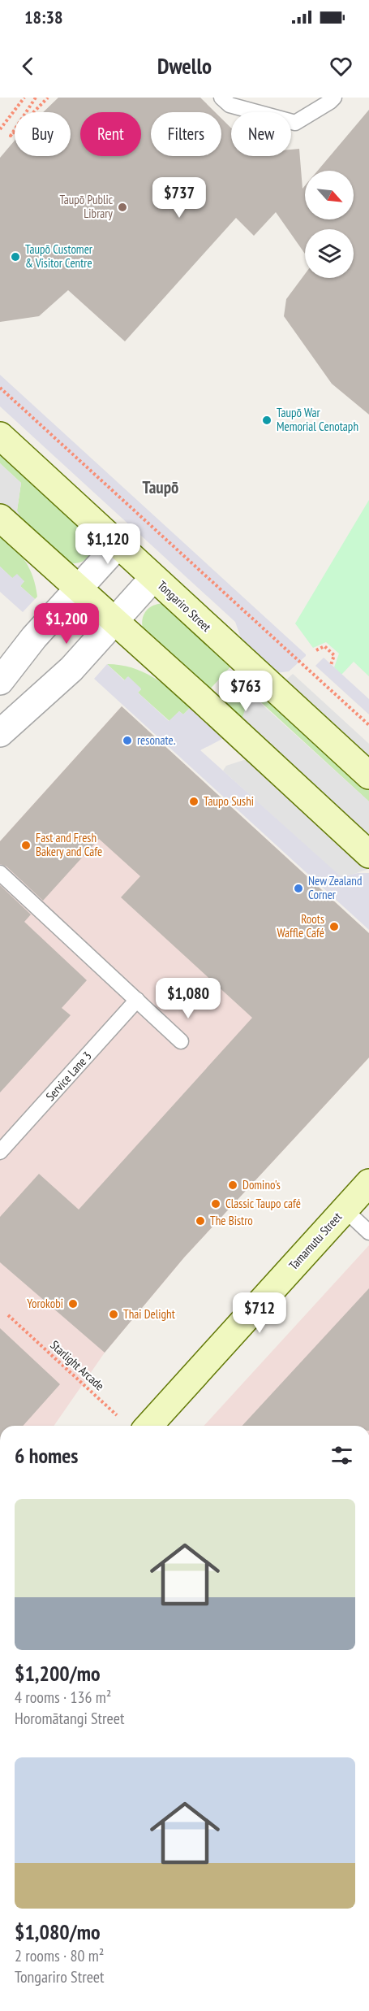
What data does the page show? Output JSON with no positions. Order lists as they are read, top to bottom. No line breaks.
{"streets":{"street":["Tongariro Street","Tamamutu Street"],"lane":["Service Lane 3"],"path":["Starlight Arcade"]},"districts":["Taupō"],"places":["Taupō Public Library","Taupō Customer & Visitor Centre","Taupō War Memorial Cenotaph","resonate.","Taupo Sushi","Fast and Fresh Bakery and Cafe","New Zealand Corner","Roots Waffle Café","Domino's","Classic Taupo café","The Bistro","Yorokobi","Thai Delight"],"north":"bottom right","page":{"status":"18:38","header":"Dwello","chip":["Buy","Rent","Filters","New"],"price":["$737","$1,120","$1,200","$763","$1,080","$712"],"heading":"6 homes","list":[{"name":"$1,200/mo","note":"4 rooms · 136 m² · Horomātangi Street"},{"name":"$1,080/mo","note":"2 rooms · 80 m² · Tongariro Street"}]}}
